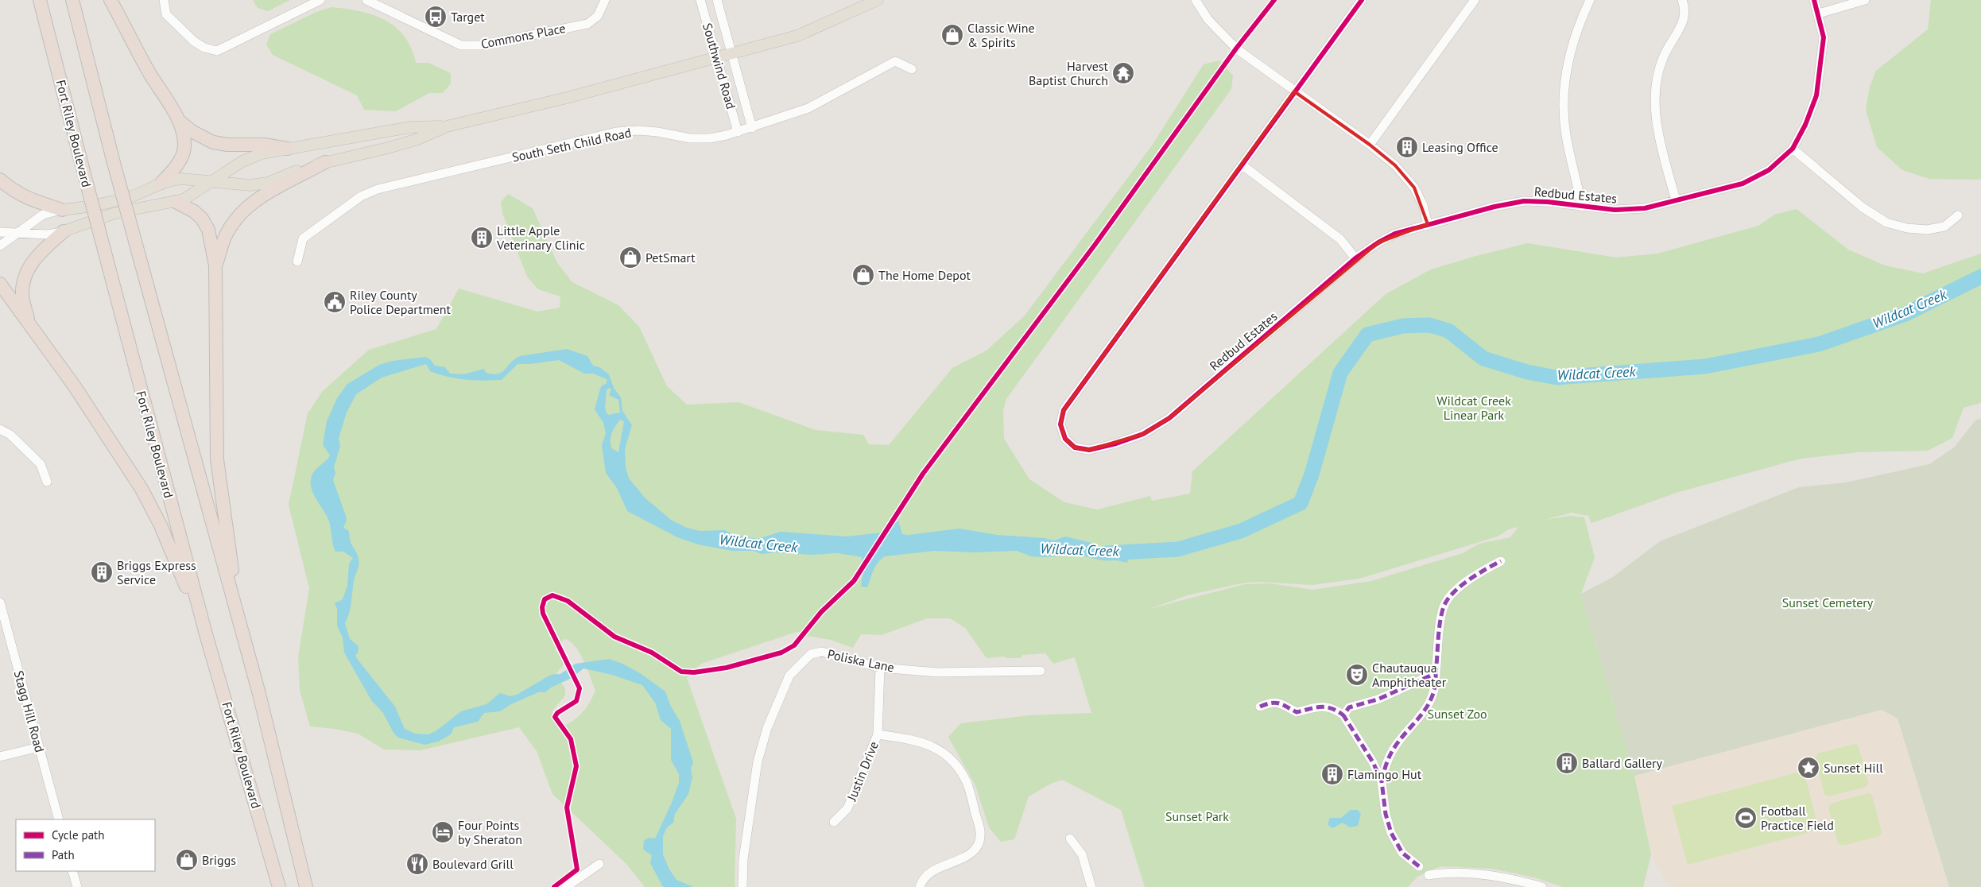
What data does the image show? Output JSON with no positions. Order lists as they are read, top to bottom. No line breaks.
{"streets":{"highway":["Fort Riley Boulevard"],"street":["Commons Place","Southwind Road","South Seth Child Road","Redbud Estates","Poliska Lane","Stagg Hill Road","Justin Drive"]},"crossings":[["Southwind Road","South Seth Child Road"],["Poliska Lane","Justin Drive"]],"water":["Wildcat Creek"],"parks":["Wildcat Creek Linear Park","Sunset Cemetery","Sunset Zoo","Sunset Park"],"places":{"bus stop":["Target"],"shop":["Classic Wine & Spirits","PetSmart","The Home Depot","Briggs"],"temple":["Harvest Baptist Church"],"building":["Leasing Office","Little Apple Veterinary Clinic","Briggs Express Service","Ballard Gallery","Flamingo Hut"],"public building":["Riley County Police Department"],"theatre":["Chautauqua Amphitheater"],"place":["Sunset Hill"],"sports":["Football Practice Field"],"hotel":["Four Points by Sheraton"],"restaurant":["Boulevard Grill"]},"legend":["Cycle path","Path"]}
